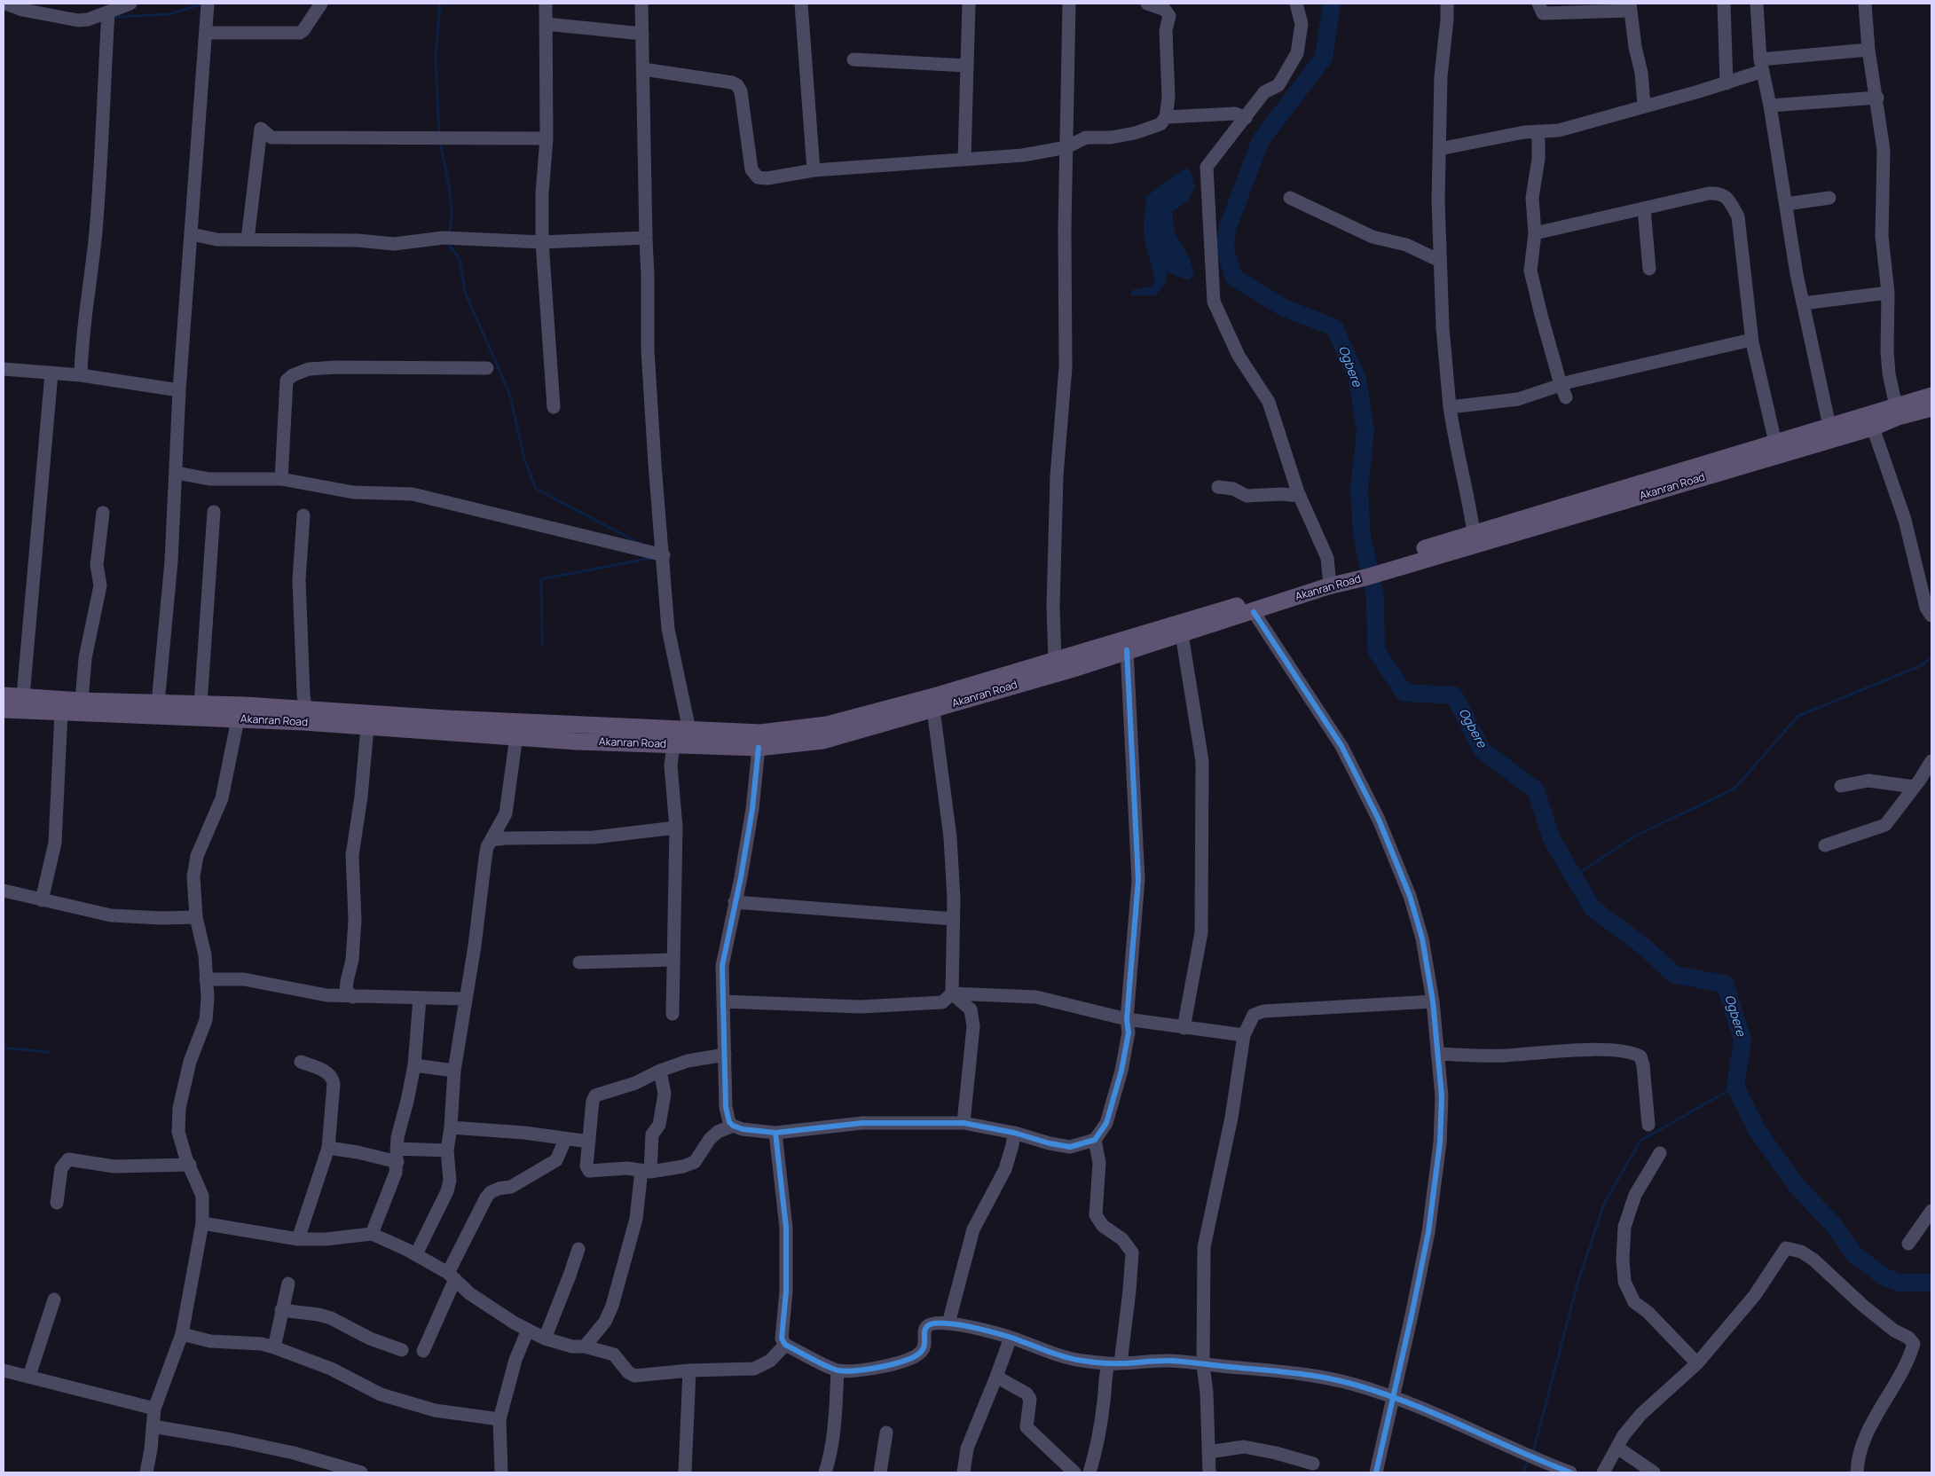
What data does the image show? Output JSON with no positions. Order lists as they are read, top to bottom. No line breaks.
{"streets":{"main road":["Akanran Road"]},"water":["Ogbere"]}
